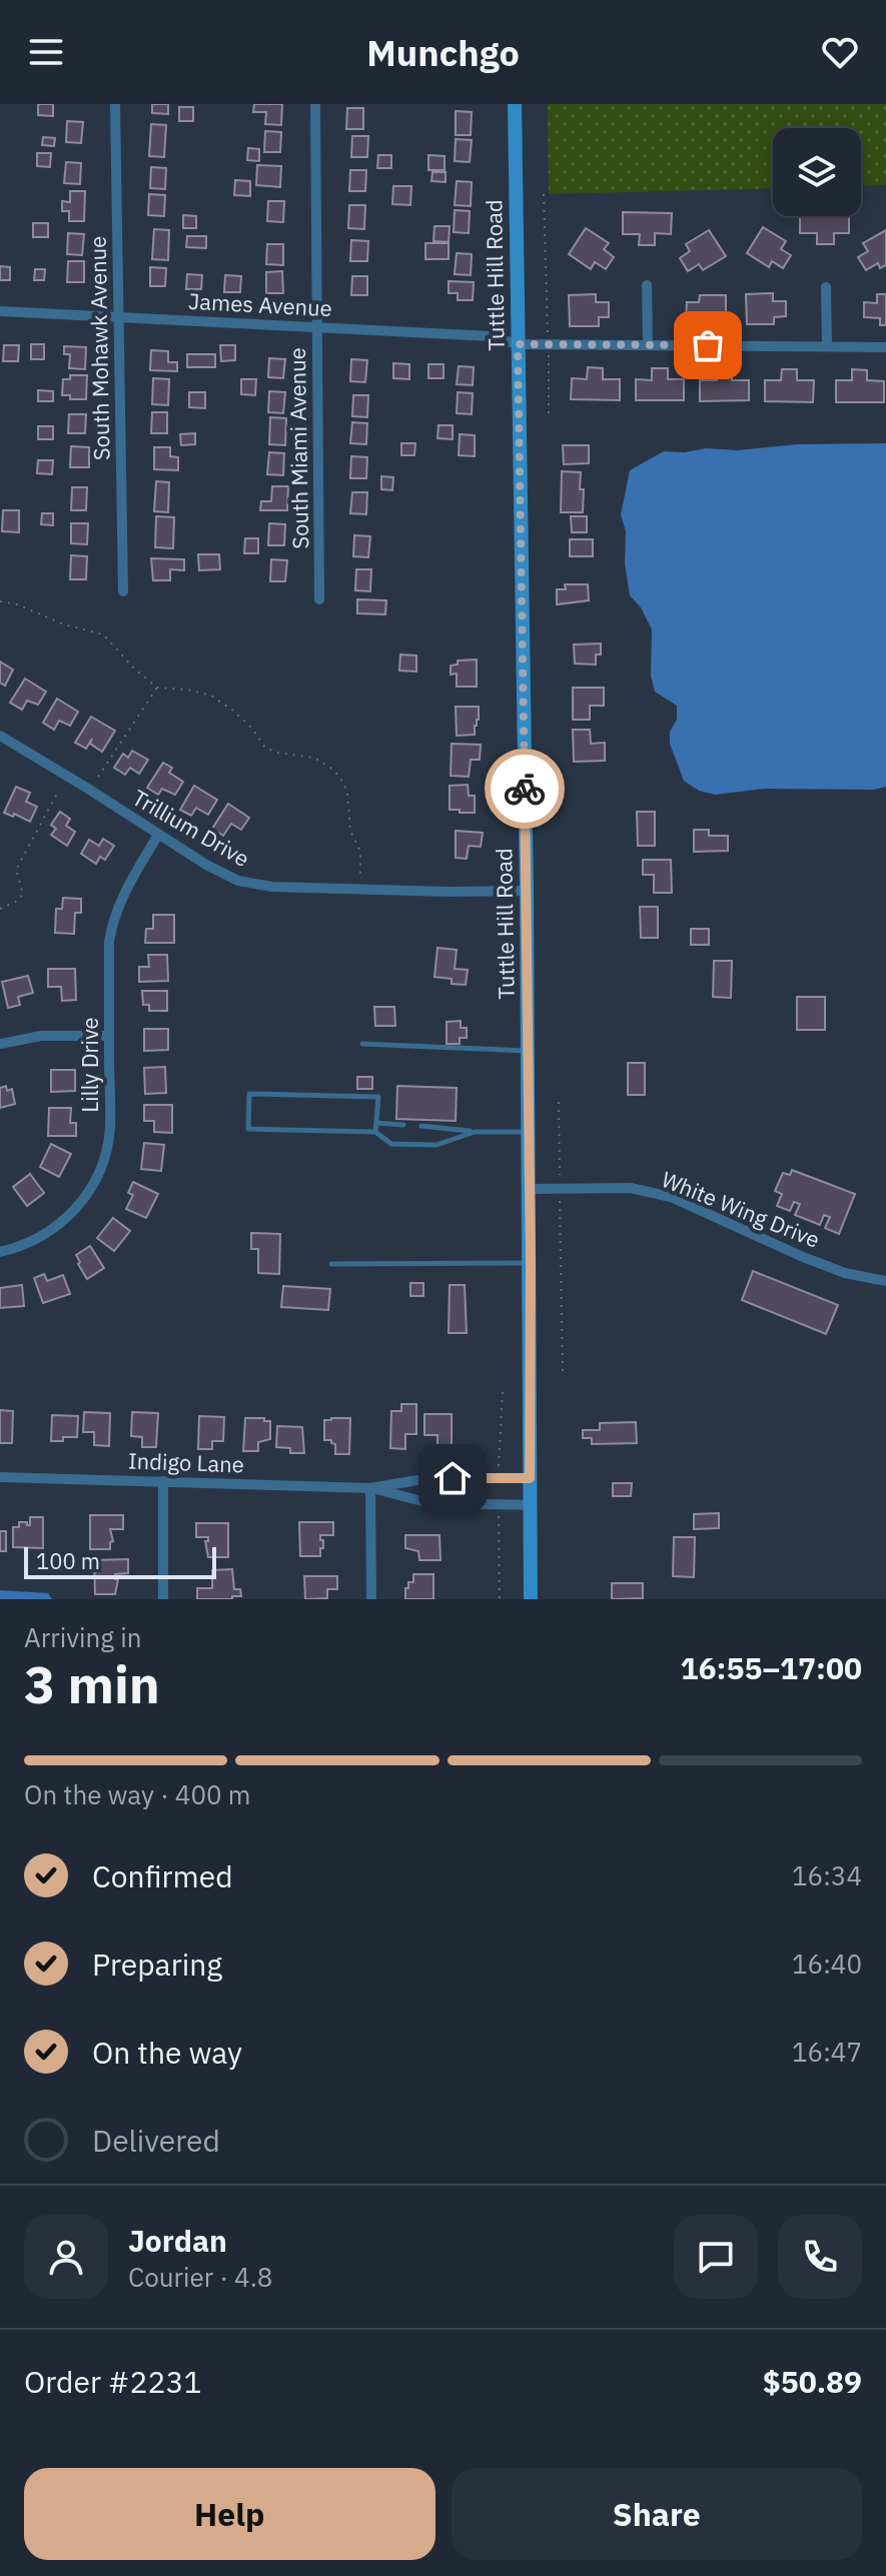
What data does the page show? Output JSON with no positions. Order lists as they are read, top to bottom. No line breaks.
{"streets":{"main road":["Tuttle Hill Road"],"street":["James Avenue","South Mohawk Avenue","South Miami Avenue","Trillium Drive","Lilly Drive","White Wing Drive","Indigo Lane"]},"crossings":[["Tuttle Hill Road","James Avenue"],["Tuttle Hill Road","Trillium Drive"],["Tuttle Hill Road","White Wing Drive"],["Tuttle Hill Road","Indigo Lane"],["James Avenue","South Mohawk Avenue"],["James Avenue","South Miami Avenue"],["Trillium Drive","Lilly Drive"]],"scale_bar":"100 m","page":{"header":"Munchgo","scale":"100 m","heading":["3 min","Arriving in","16:55–17:00"],"panel":["Jordan","Courier · 4.8","Order #2231","$50.89"],"bar":"On the way · 400 m","list":[["Confirmed","16:34"],["Preparing","16:40"],["On the way","16:47"],"Delivered"],"buttons":["Help","Share"]}}
